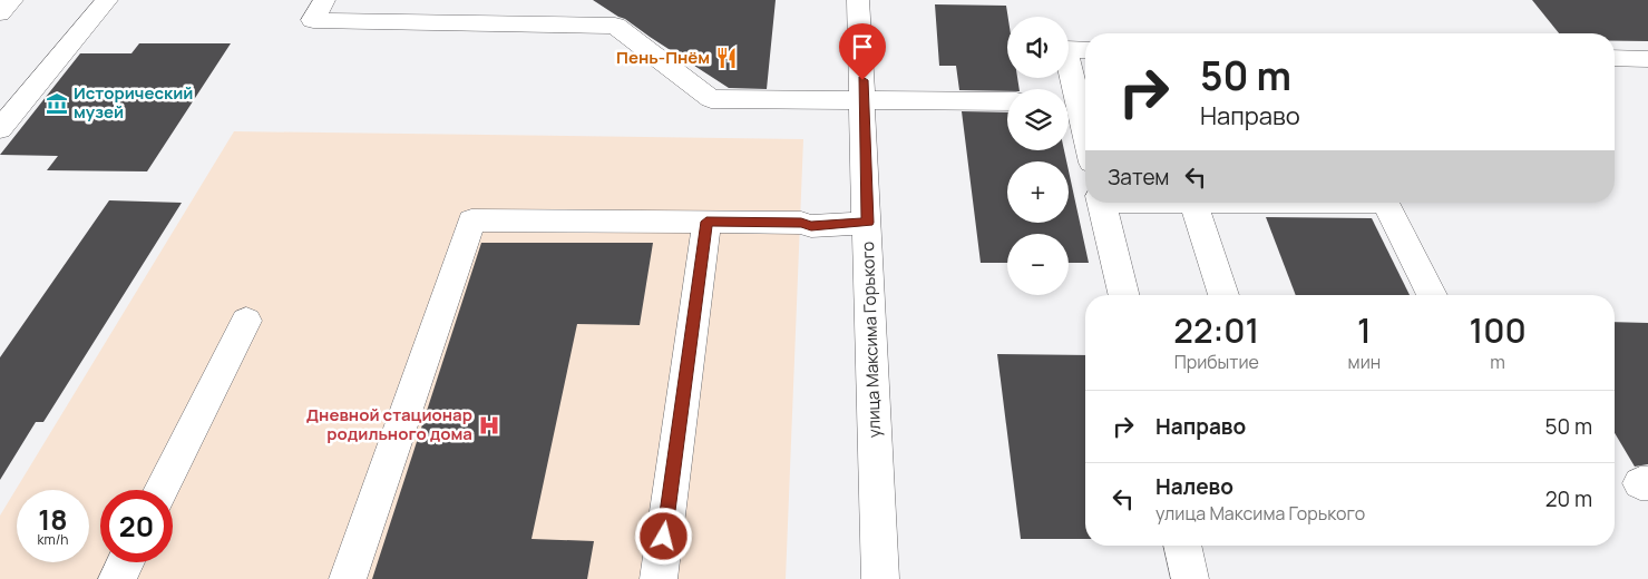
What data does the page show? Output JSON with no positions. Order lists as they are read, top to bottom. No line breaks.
{"streets":{"street":["улица Максима Горького"]},"places":{"restaurant":["Пень-Пнём"],"museum":["Исторический музей"],"hospital":["Дневной стационар родильного дома"]},"page":{"map_buttons":["+","−"],"turn":["50 m","Направо"],"then":"Затем","eta":["22:01","Прибытие","1","мин","100","m"],"list":[{"name":"Направо","value":"50 m"},{"name":"Налево","note":"улица Максима Горького","value":"20 m"}],"speed":"18 km/h","limit":"20"}}
